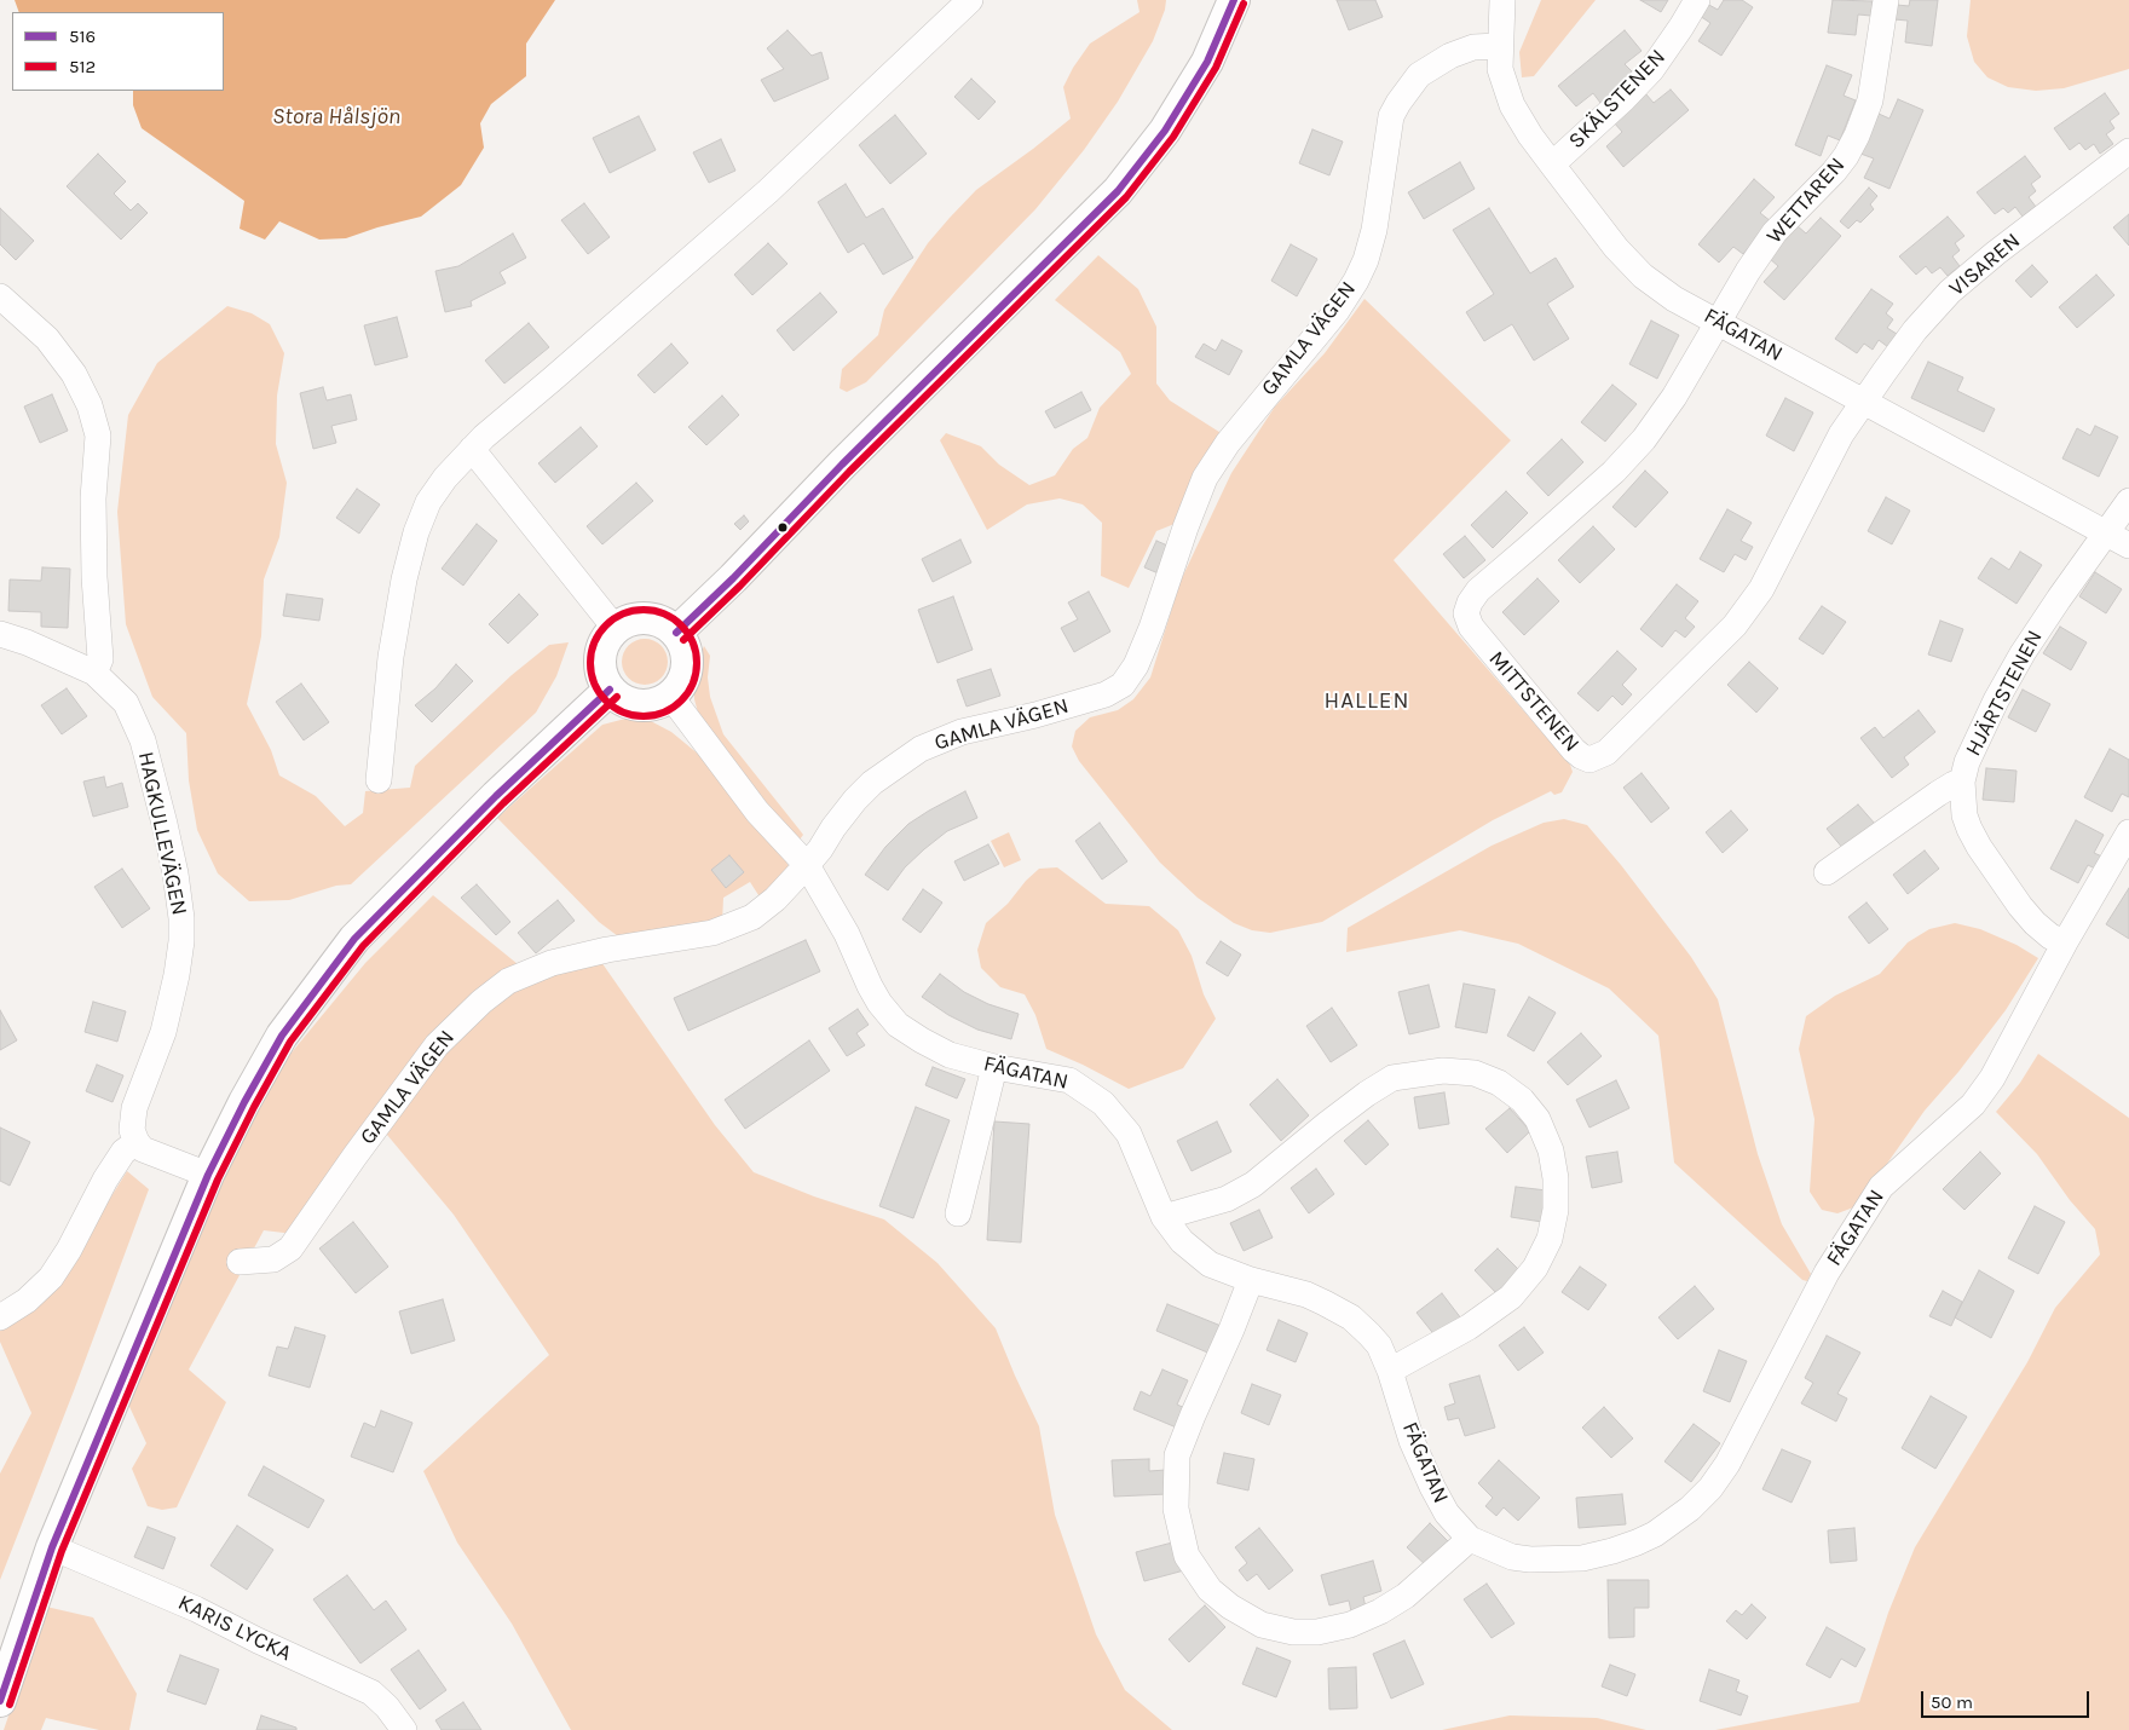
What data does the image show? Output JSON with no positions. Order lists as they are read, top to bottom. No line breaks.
{"streets":{"street":["SKÄLSTENEN","WETTAREN","VISAREN","FÄGATAN","GAMLA VÄGEN","HJÄRTSTENEN","MITTSTENEN","HAGKULLEVÄGEN","KARIS LYCKA"]},"crossings":[["SKÄLSTENEN","FÄGATAN"],["WETTAREN","FÄGATAN"],["WETTAREN","MITTSTENEN"],["VISAREN","FÄGATAN"],["VISAREN","MITTSTENEN"],["FÄGATAN","GAMLA VÄGEN"],["FÄGATAN","HJÄRTSTENEN"],["FÄGATAN","MITTSTENEN"]],"districts":["HALLEN"],"water":["Stora Hålsjön"],"lines":["transit line 516","transit line 512"],"legend":["516","512"],"scale_bar":"50 m"}
